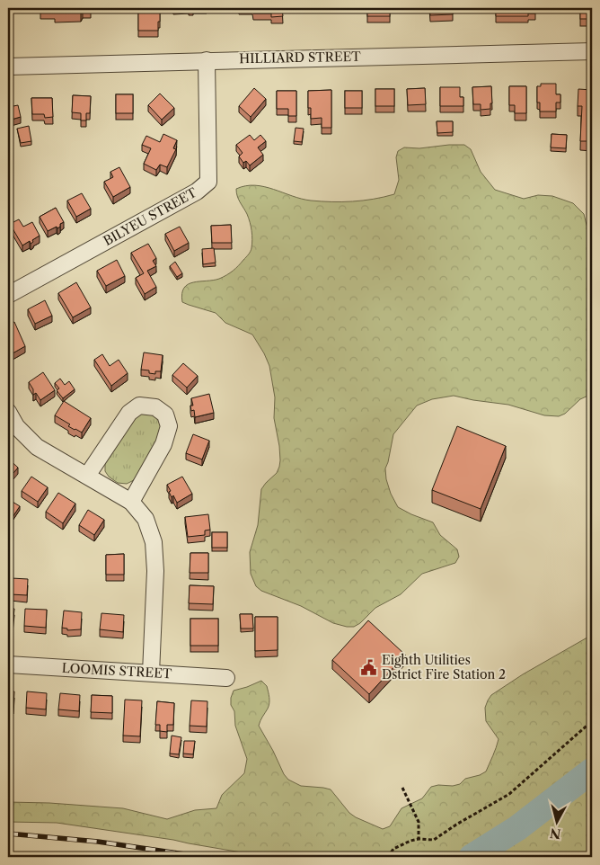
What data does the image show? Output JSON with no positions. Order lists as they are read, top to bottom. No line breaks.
{"streets":{"street":["HILLIARD STREET","BILYEU STREET","LOOMIS STREET"]},"crossings":[["HILLIARD STREET","BILYEU STREET"]],"places":{"public building":["Eighth Utilities Dstrict Fire Station 2"]},"north":"bottom"}
